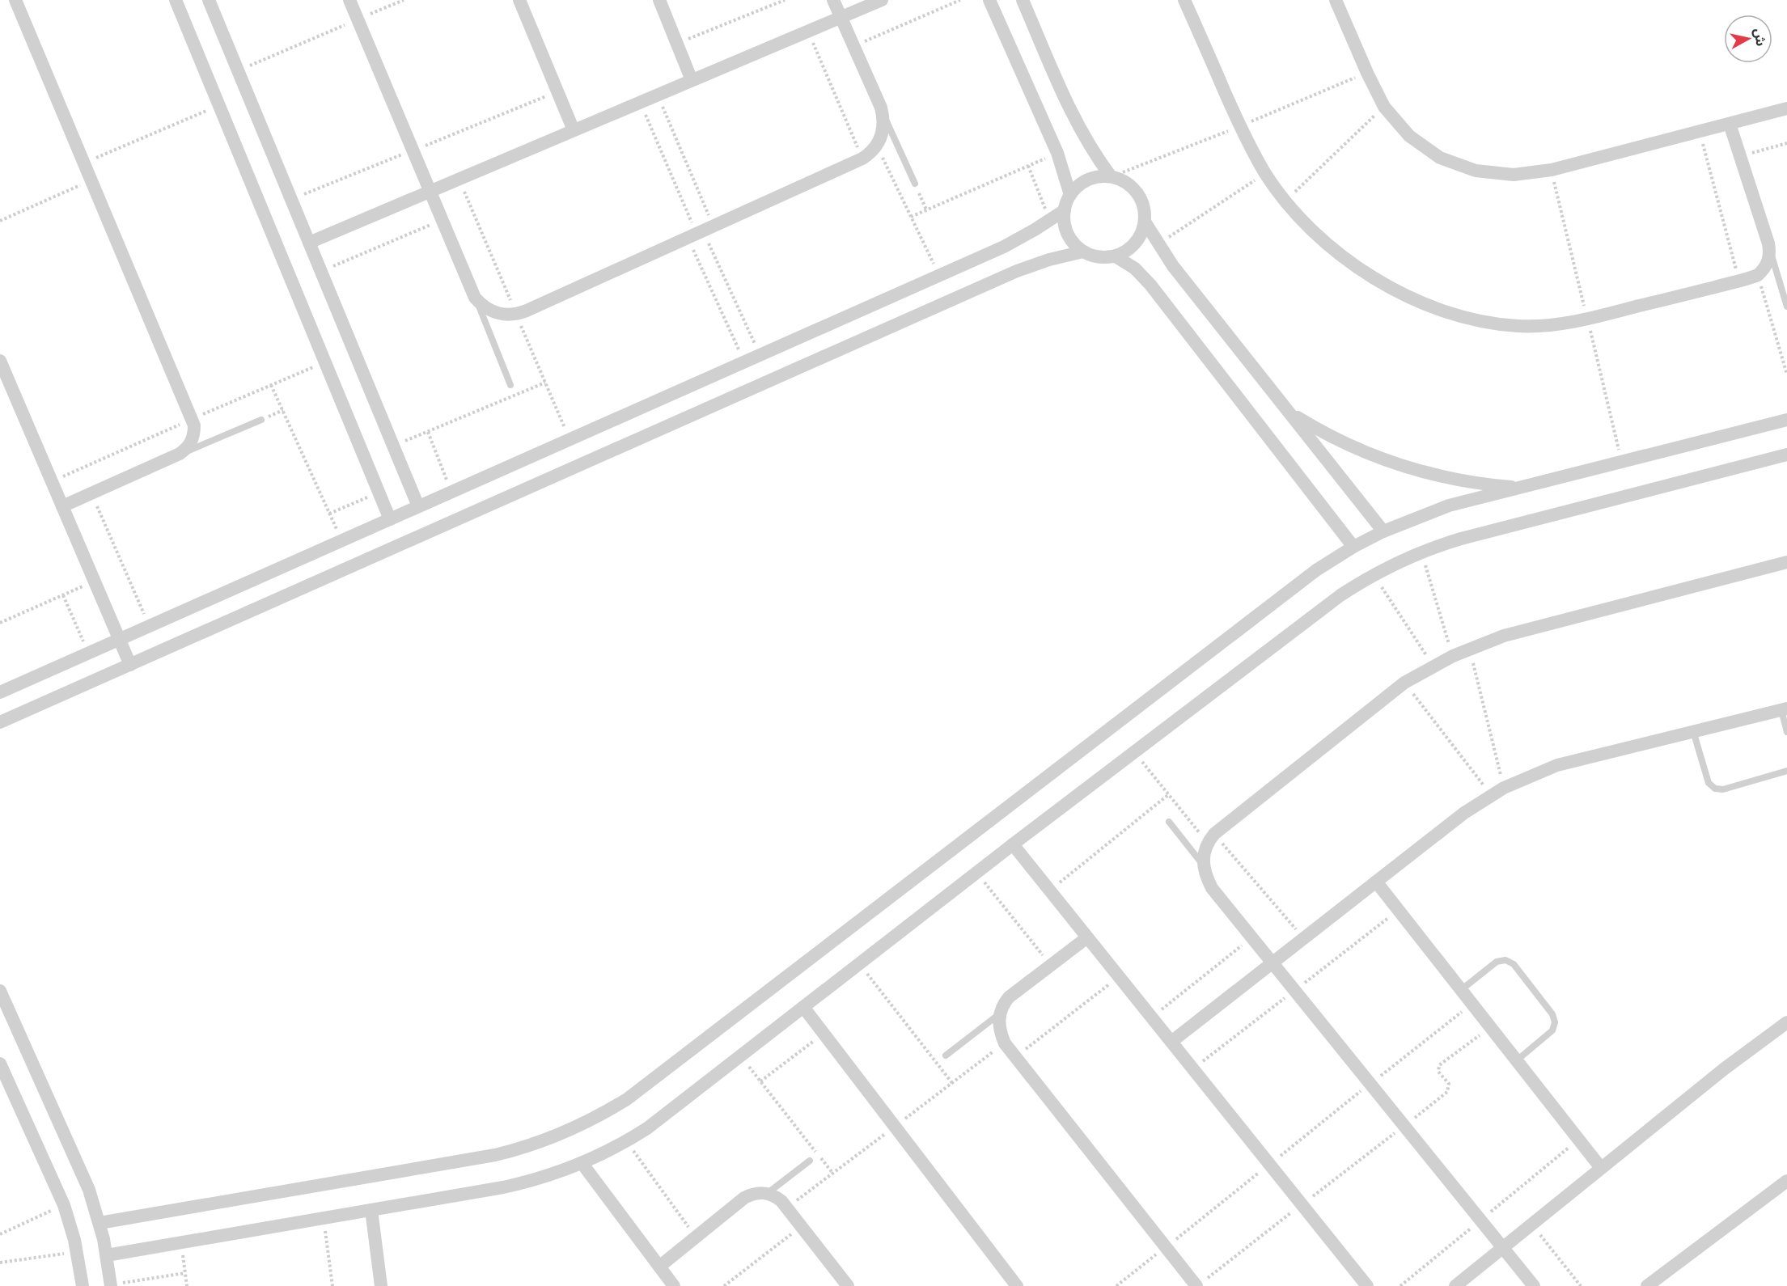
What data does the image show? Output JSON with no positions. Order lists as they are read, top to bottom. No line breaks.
{"north":"right"}
